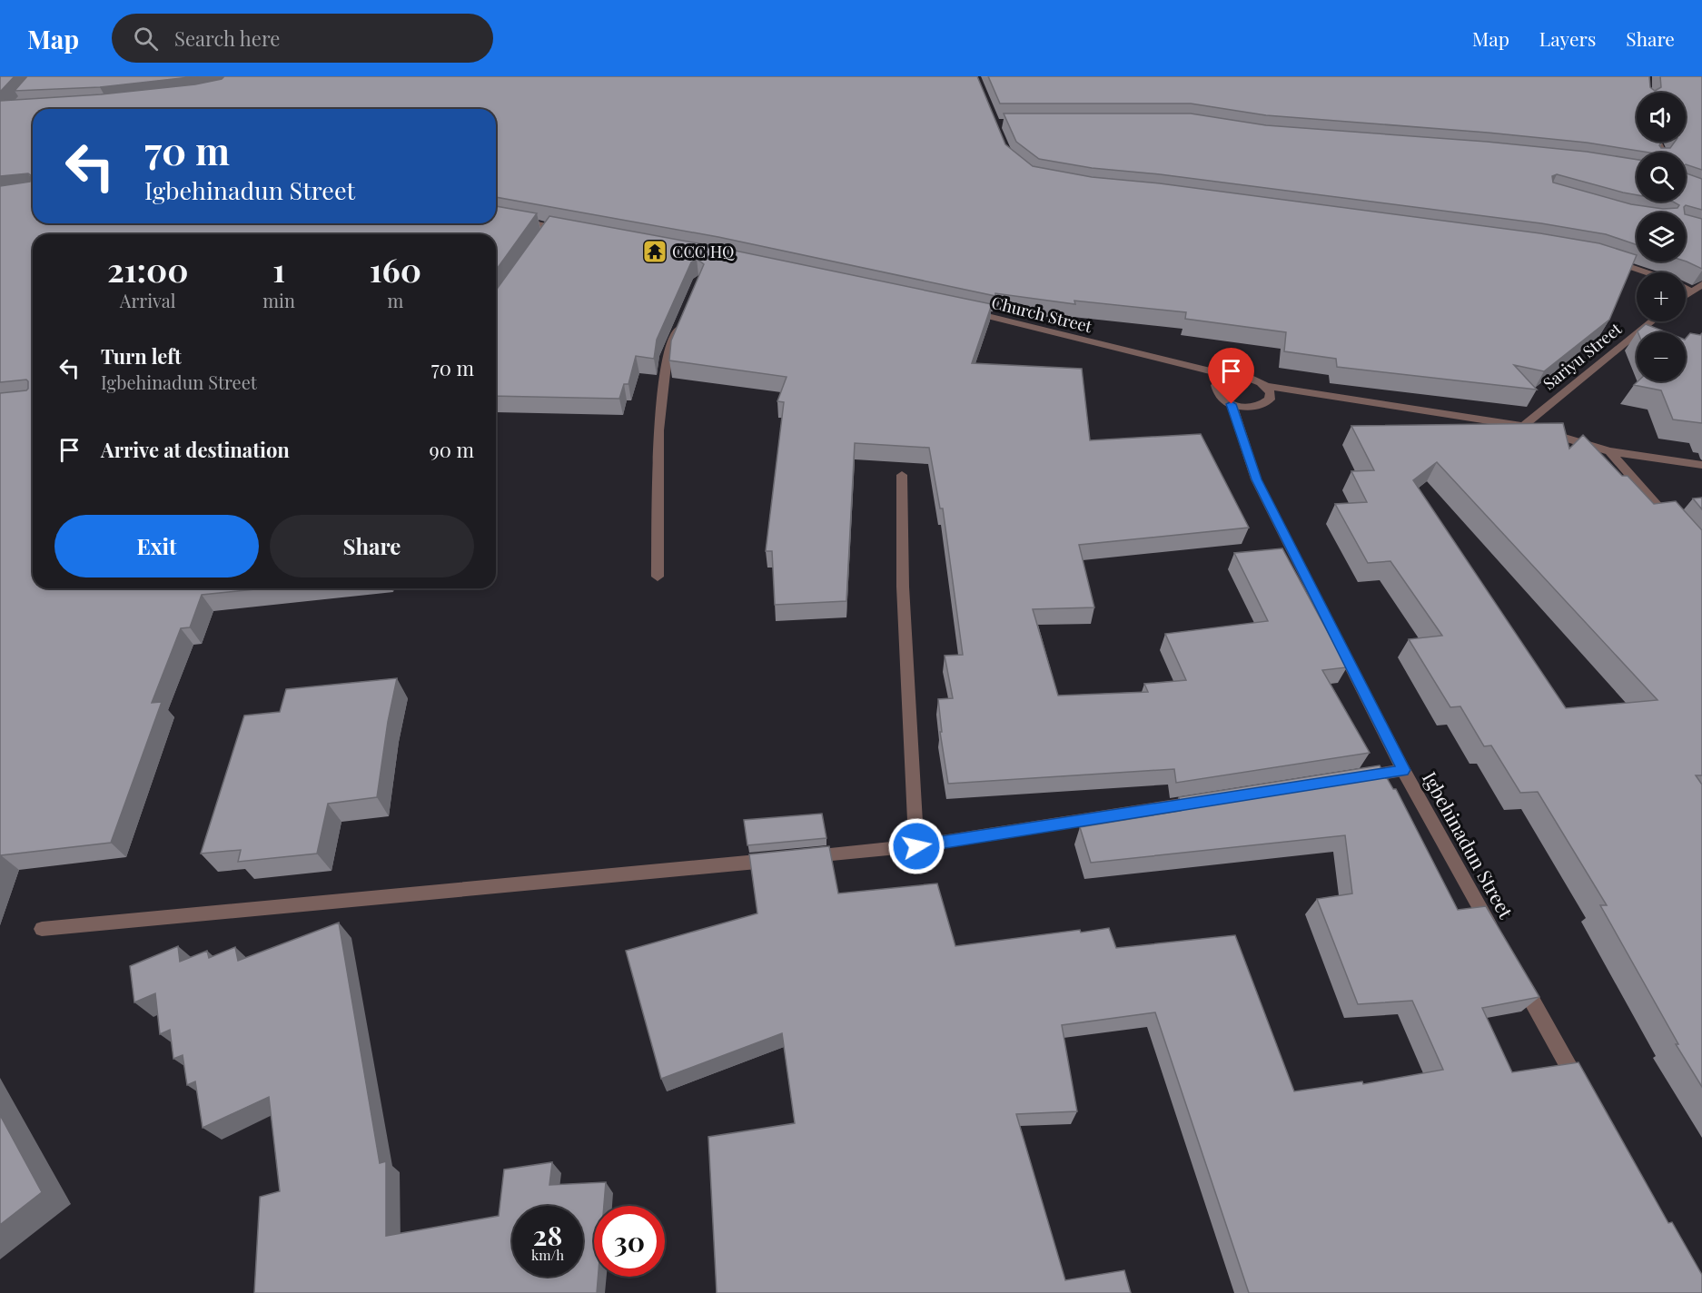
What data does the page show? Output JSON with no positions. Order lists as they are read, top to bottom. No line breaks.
{"streets":{"street":["Church Street","Sariyu Street","Igbehinadun Street"]},"crossings":[["Church Street","Sariyu Street"],["Church Street","Igbehinadun Street"]],"places":{"temple":["CCC HQ"]},"page":{"header":"Map","search":"Search here","nav":["Map","Layers","Share"],"map_buttons":["+","−"],"turn":["70 m","Igbehinadun Street"],"eta":["21:00","Arrival","1","min","160","m"],"list":[{"name":"Turn left","note":"Igbehinadun Street","value":"70 m"},{"name":"Arrive at destination","value":"90 m"}],"buttons":["Exit","Share"],"speed":"28 km/h","limit":"30"}}
